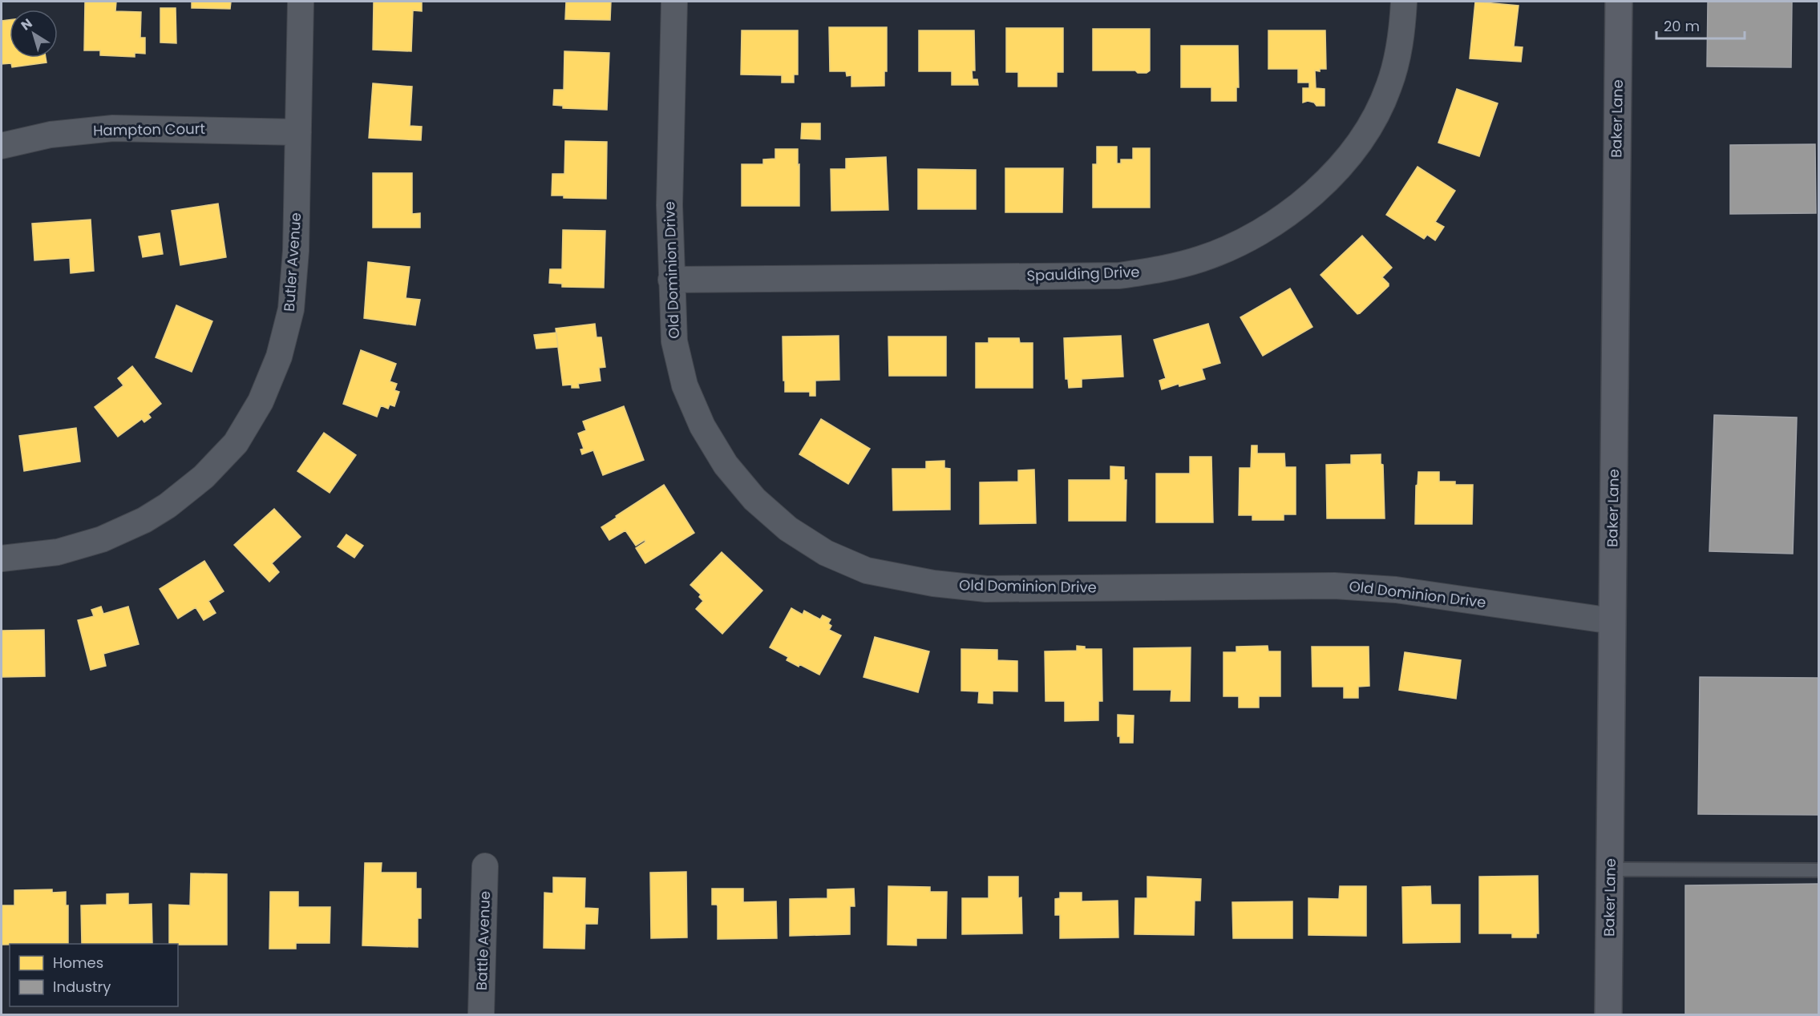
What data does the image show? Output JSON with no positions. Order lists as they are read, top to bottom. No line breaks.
{"streets":{"street":["Baker Lane","Hampton Court","Butler Avenue","Old Dominion Drive","Spaulding Drive","Battle Avenue"]},"crossings":[["Baker Lane","Old Dominion Drive"],["Hampton Court","Butler Avenue"],["Old Dominion Drive","Spaulding Drive"]],"legend":["Homes","Industry"],"scale_bar":"20 m","north":"top left"}
